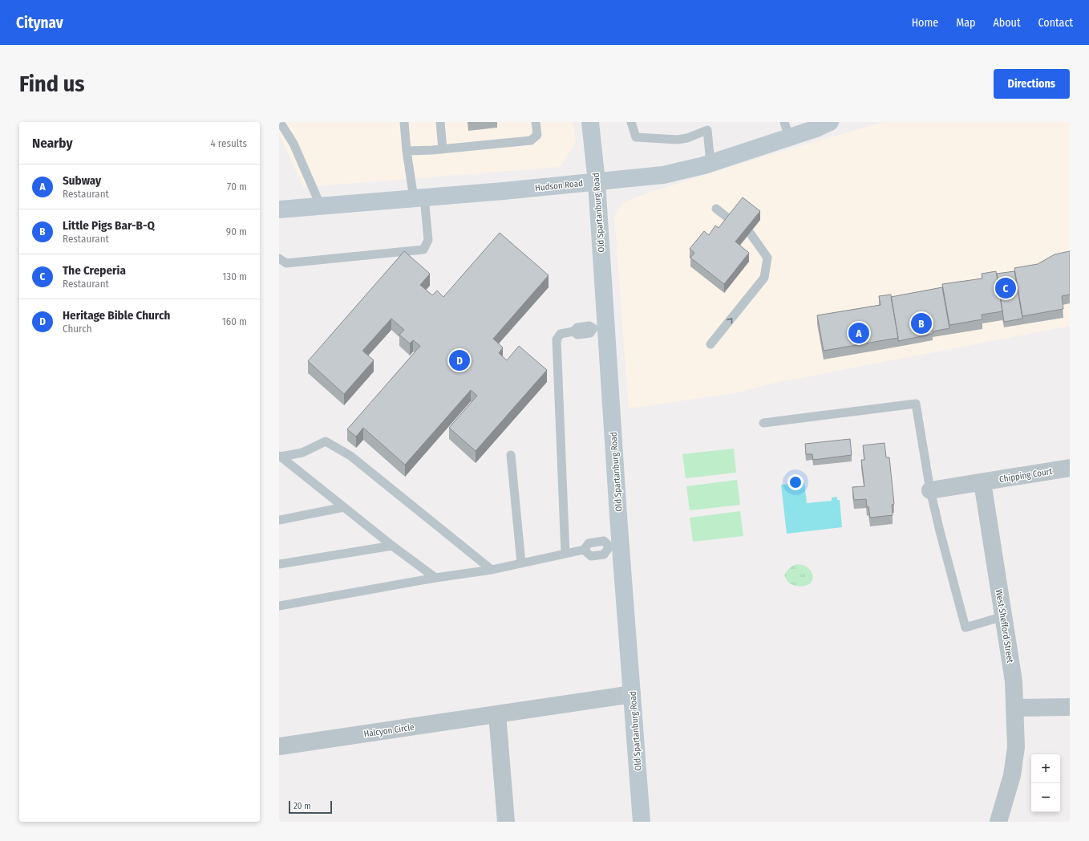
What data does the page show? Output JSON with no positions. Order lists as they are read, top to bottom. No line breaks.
{"streets":{"street":["Hudson Road","Old Spartanburg Road","Chipping Court","West Shefford Street","Halcyon Circle"]},"crossings":[["Hudson Road","Old Spartanburg Road"],["Old Spartanburg Road","Halcyon Circle"],["Chipping Court","West Shefford Street"]],"scale_bar":"20 m","page":{"header":"Citynav","nav":["Home","Map","About","Contact"],"buttons":"Directions","title":"Find us","heading":["Nearby","4 results"],"list":[{"mark":"A","name":"Subway","note":"Restaurant","value":"70 m"},{"mark":"B","name":"Little Pigs Bar-B-Q","note":"Restaurant","value":"90 m"},{"mark":"C","name":"The Creperia","note":"Restaurant","value":"130 m"},{"mark":"D","name":"Heritage Bible Church","note":"Church","value":"160 m"}],"pins":["C","B","A","D"],"map_buttons":["+","−"],"scale":"20 m"}}
